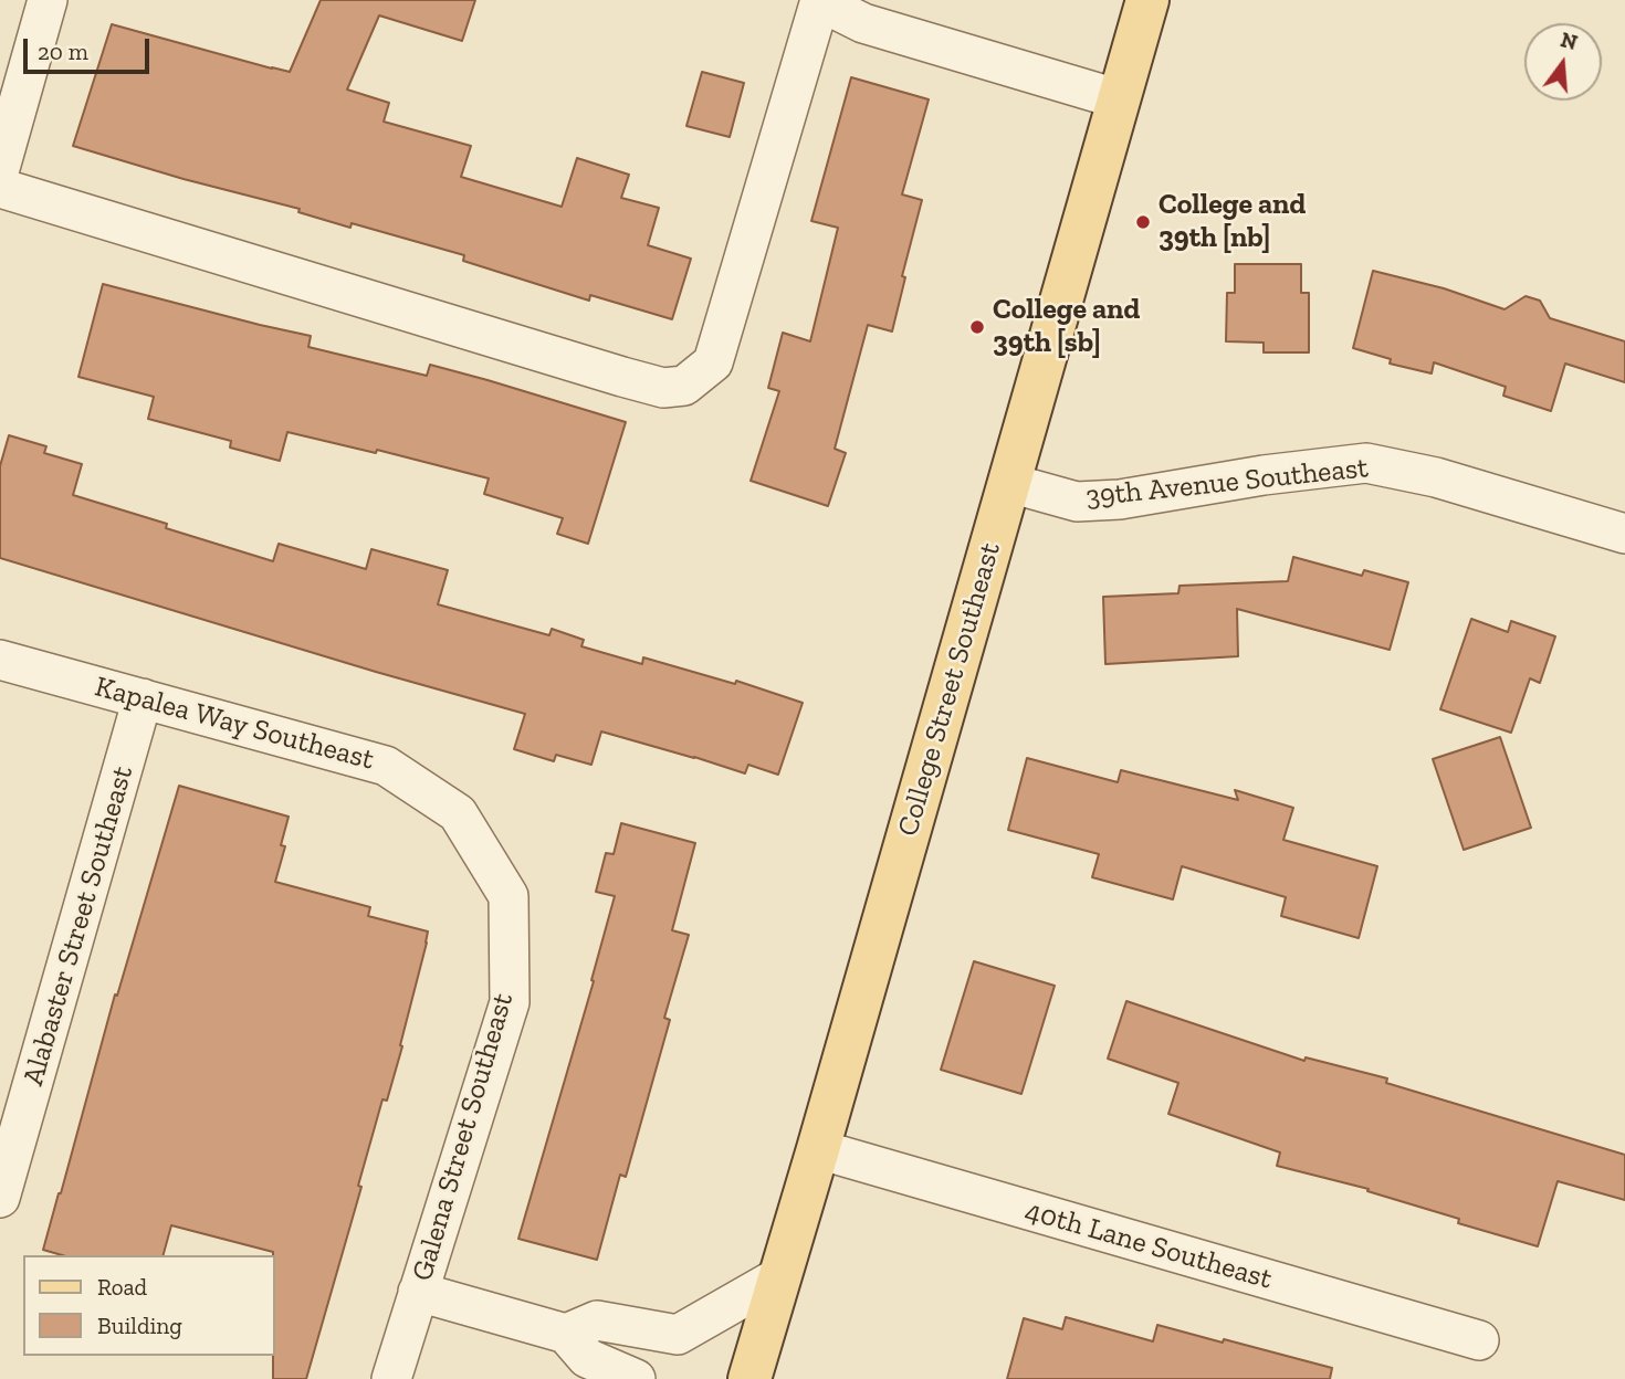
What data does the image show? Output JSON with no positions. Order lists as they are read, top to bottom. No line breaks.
{"streets":{"main road":["College Street Southeast"],"street":["39th Avenue Southeast","Kapalea Way Southeast","Alabaster Street Southeast","Galena Street Southeast","40th Lane Southeast"]},"crossings":[["39th Avenue Southeast","College Street Southeast"],["College Street Southeast","40th Lane Southeast"],["Kapalea Way Southeast","Alabaster Street Southeast"],["Kapalea Way Southeast","Galena Street Southeast"]],"places":["College and 39th [nb]","College and 39th [sb]"],"legend":["Road","Building"],"scale_bar":"20 m","north":"top"}
